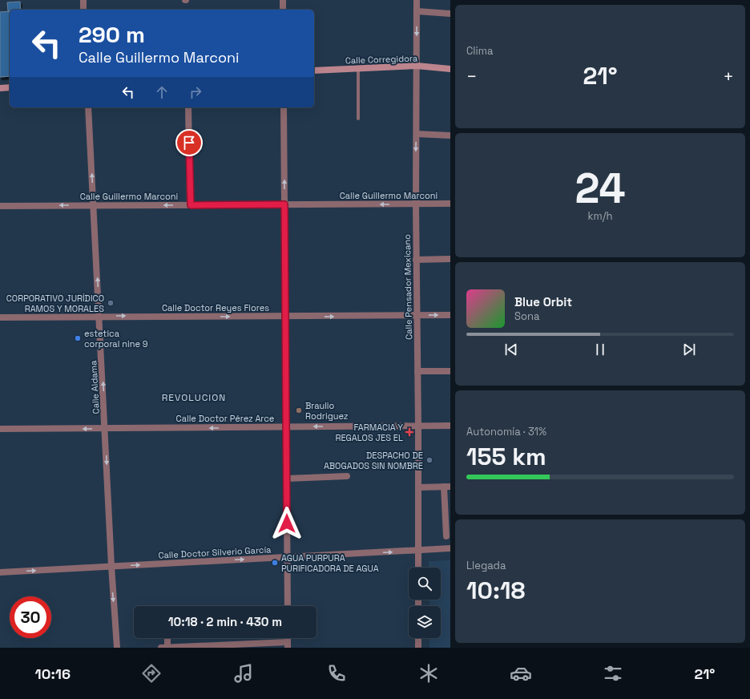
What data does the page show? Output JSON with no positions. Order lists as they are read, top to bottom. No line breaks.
{"streets":{"street":["Calle Corregidora","Calle Guillermo Marconi","Calle Pensador Mexicano","Calle Doctor Reyes Flores","Calle Aldama","Calle Doctor Pérez Arce","Calle Doctor Silverio García"]},"crossings":[["Calle Corregidora","Calle Pensador Mexicano"],["Calle Guillermo Marconi","Calle Pensador Mexicano"],["Calle Guillermo Marconi","Calle Aldama"],["Calle Pensador Mexicano","Calle Doctor Reyes Flores"],["Calle Pensador Mexicano","Calle Doctor Pérez Arce"],["Calle Pensador Mexicano","Calle Doctor Silverio García"],["Calle Doctor Reyes Flores","Calle Aldama"],["Calle Aldama","Calle Doctor Pérez Arce"],["Calle Aldama","Calle Doctor Silverio García"]],"one_way":["Calle Guillermo Marconi","Calle Doctor Reyes Flores","Calle Doctor Pérez Arce","Calle Doctor Silverio García"],"districts":["REVOLUCION"],"places":{"other":["CORPORATIVO JURÍDICO RAMOS Y MORALES","estetica corporal nine 9","Braulio Rodriguez","DESPACHO DE ABOGADOS SIN NOMBRE","AGUA PURPURA PURIFICADORA DE AGUA"],"health":["FARMACIA Y REGALOS JES EL"]},"page":{"tile":["Clima",["24","km/h"],["Autonomía · 31%","155 km"],["Llegada","10:18"]],"turn":["290 m","Calle Guillermo Marconi"],"heat":["−","21°","+"],"song":["Blue Orbit","Sona"],"limit":"30","trip":"10:18 · 2 min · 430 m","tabs":["10:16","21°"]}}
